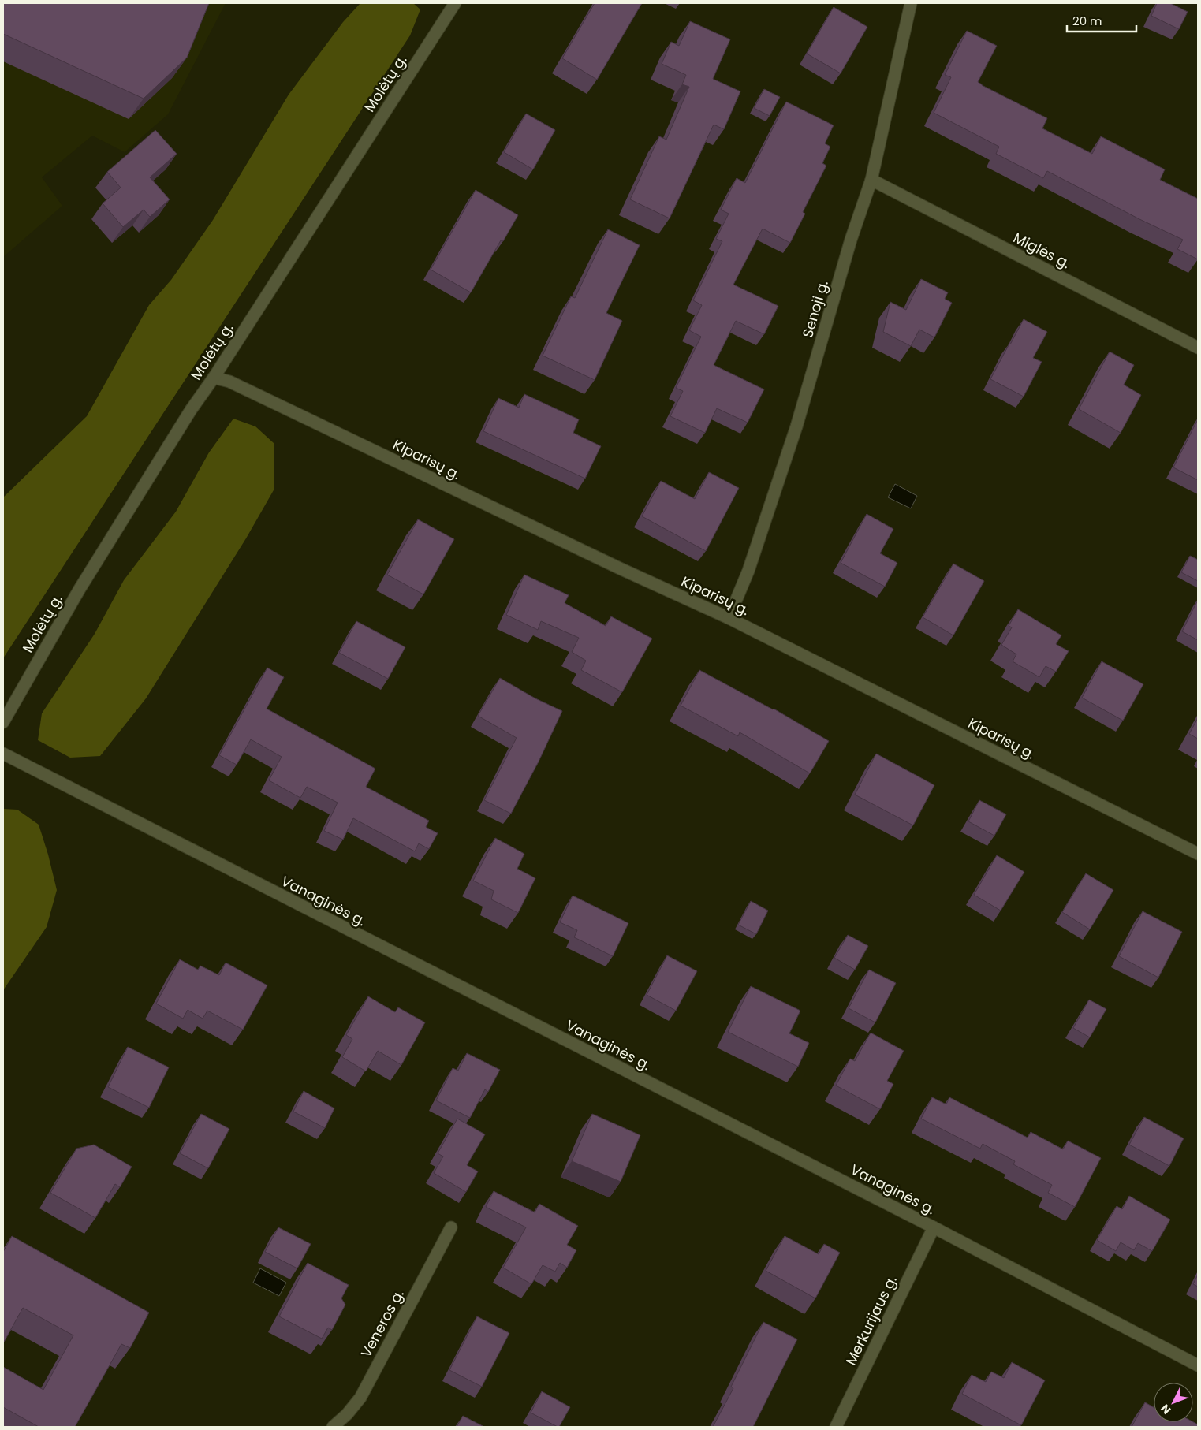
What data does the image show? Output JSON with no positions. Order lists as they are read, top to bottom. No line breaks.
{"streets":{"street":["Molėtų g.","Miglės g.","Senoji g.","Kiparisų g.","Vanaginės g.","Merkurijaus g.","Veneros g."]},"crossings":[["Molėtų g.","Kiparisų g."],["Miglės g.","Senoji g."],["Senoji g.","Kiparisų g."],["Vanaginės g.","Merkurijaus g."]],"scale_bar":"20 m","north":"bottom left"}
